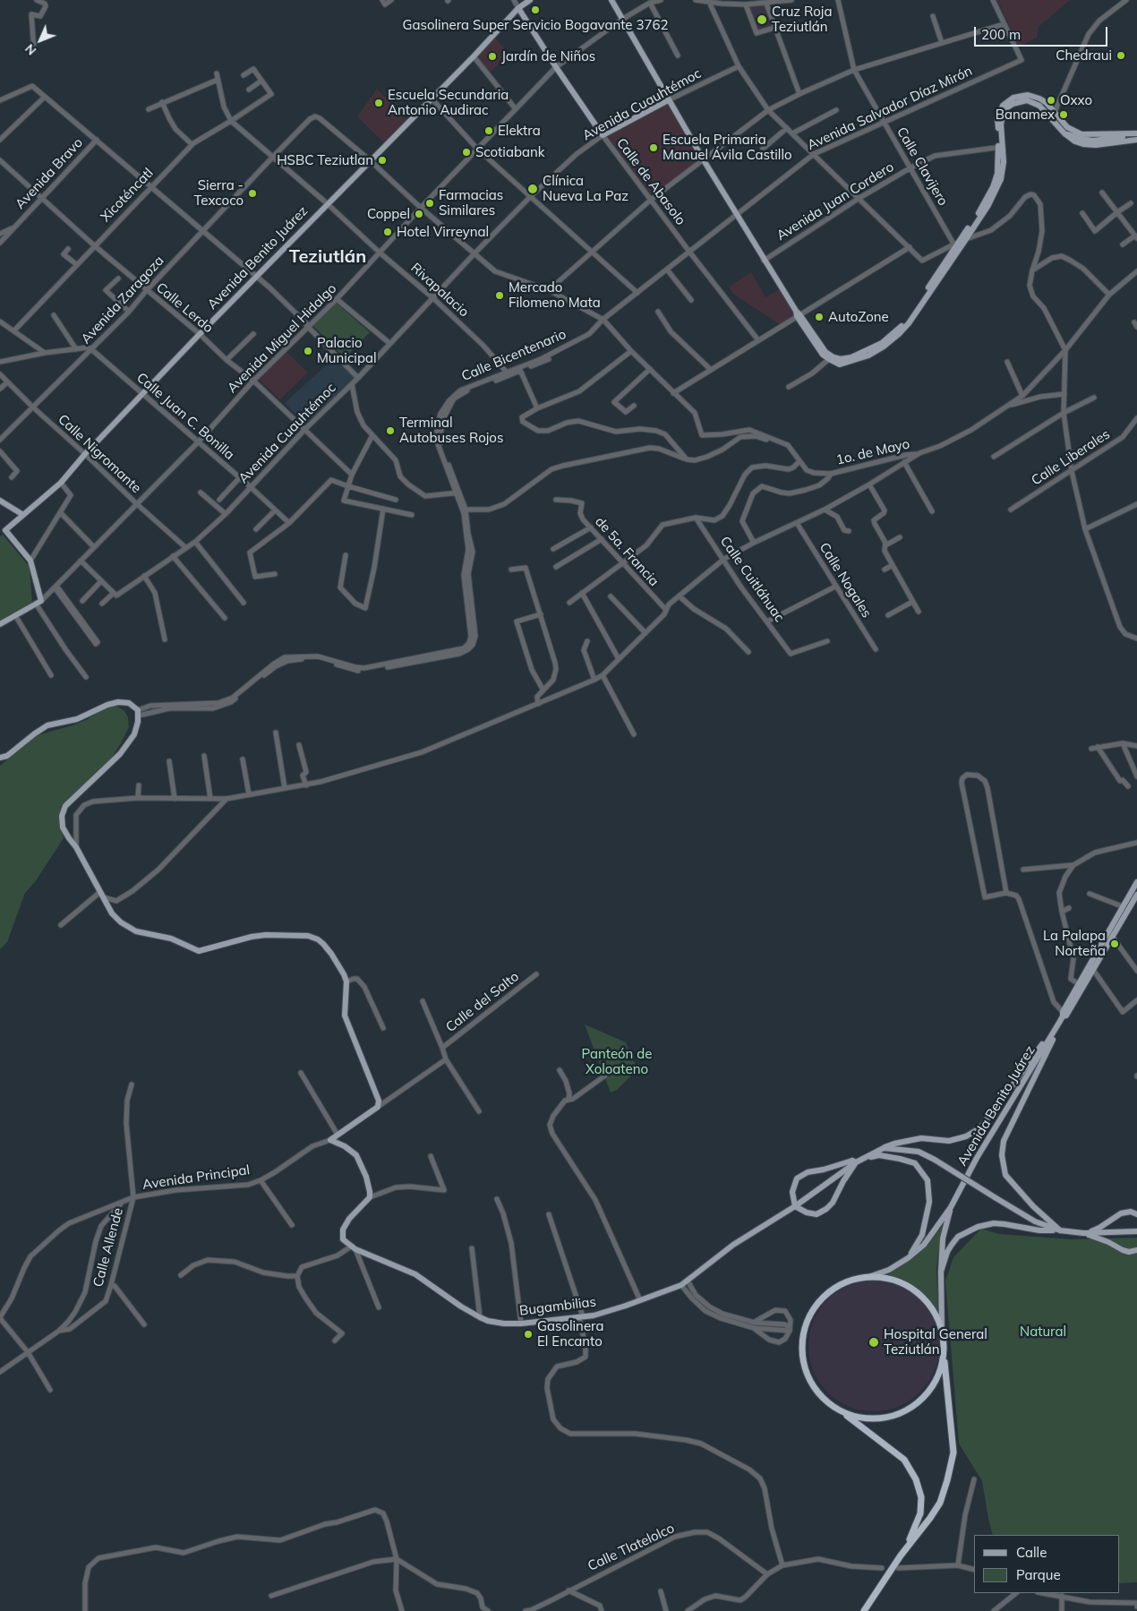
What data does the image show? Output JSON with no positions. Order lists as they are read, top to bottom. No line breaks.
{"streets":{"main road":["Avenida Cuauhtémoc","Calle de Abasolo","Avenida Benito Juárez","Avenida Miguel Hidalgo","Bugambilias"],"street":["Avenida Salvador Díaz Mirón","Calle Clavijero","Avenida Bravo","Xicoténcatl","Avenida Juan Cordero","Rivapalacio","Avenida Zaragoza","Calle Lerdo","Calle Bicentenario","Calle Juan C. Bonilla","1o. de Mayo","Calle Nigromante","Calle Liberales","de 5a. Francia","Calle Cuitláhuac","Calle Nogales","Calle del Salto","Avenida Principal","Calle Allende","Calle Tlatelolco"]},"crossings":[["Avenida Cuauhtémoc","Calle de Abasolo"],["Avenida Cuauhtémoc","Rivapalacio"],["Avenida Cuauhtémoc","Calle Lerdo"],["Avenida Cuauhtémoc","Calle Juan C. Bonilla"],["Avenida Cuauhtémoc","Calle Nigromante"],["Avenida Salvador Díaz Mirón","Calle Clavijero"],["Avenida Salvador Díaz Mirón","Calle de Abasolo"],["Avenida Salvador Díaz Mirón","Calle Bicentenario"],["Calle Clavijero","Avenida Juan Cordero"],["Avenida Bravo","Calle Lerdo"],["Calle de Abasolo","Avenida Benito Juárez"],["Calle de Abasolo","Avenida Miguel Hidalgo"],["Xicoténcatl","Rivapalacio"],["Xicoténcatl","Calle Lerdo"],["Avenida Benito Juárez","Rivapalacio"],["Avenida Benito Juárez","Avenida Zaragoza"],["Avenida Benito Juárez","Calle Lerdo"],["Avenida Benito Juárez","Calle Juan C. Bonilla"],["Avenida Benito Juárez","Calle Nigromante"],["Rivapalacio","Avenida Zaragoza"],["Rivapalacio","Avenida Miguel Hidalgo"],["Rivapalacio","Calle Bicentenario"],["Avenida Zaragoza","Calle Lerdo"],["Avenida Zaragoza","Calle Juan C. Bonilla"],["Avenida Zaragoza","Calle Nigromante"],["Calle Lerdo","Avenida Miguel Hidalgo"],["Avenida Miguel Hidalgo","Calle Juan C. Bonilla"],["Avenida Miguel Hidalgo","Calle Nigromante"],["Avenida Principal","Calle Allende"]],"districts":["Teziutlán"],"parks":["Panteón de Xoloateno","Natural"],"places":["Gasolinera Super Servicio Bogavante 3762","Cruz Roja Teziutlán","Chedraui","Jardín de Niños","Oxxo","Escuela Secundaria Antonio Audirac","Banamex","Elektra","Escuela Primaria Manuel Ávila Castillo","Scotiabank","HSBC Teziutlan","Clínica Nueva La Paz","Sierra - Texcoco","Farmacias Similares","Coppel","Hotel Virreynal","Mercado Filomeno Mata","AutoZone","Palacio Municipal","Terminal Autobuses Rojos","La Palapa Norteña","Gasolinera El Encanto","Hospital General Teziutlán"],"legend":["Calle","Parque"],"scale_bar":"200 m","north":"bottom left"}
